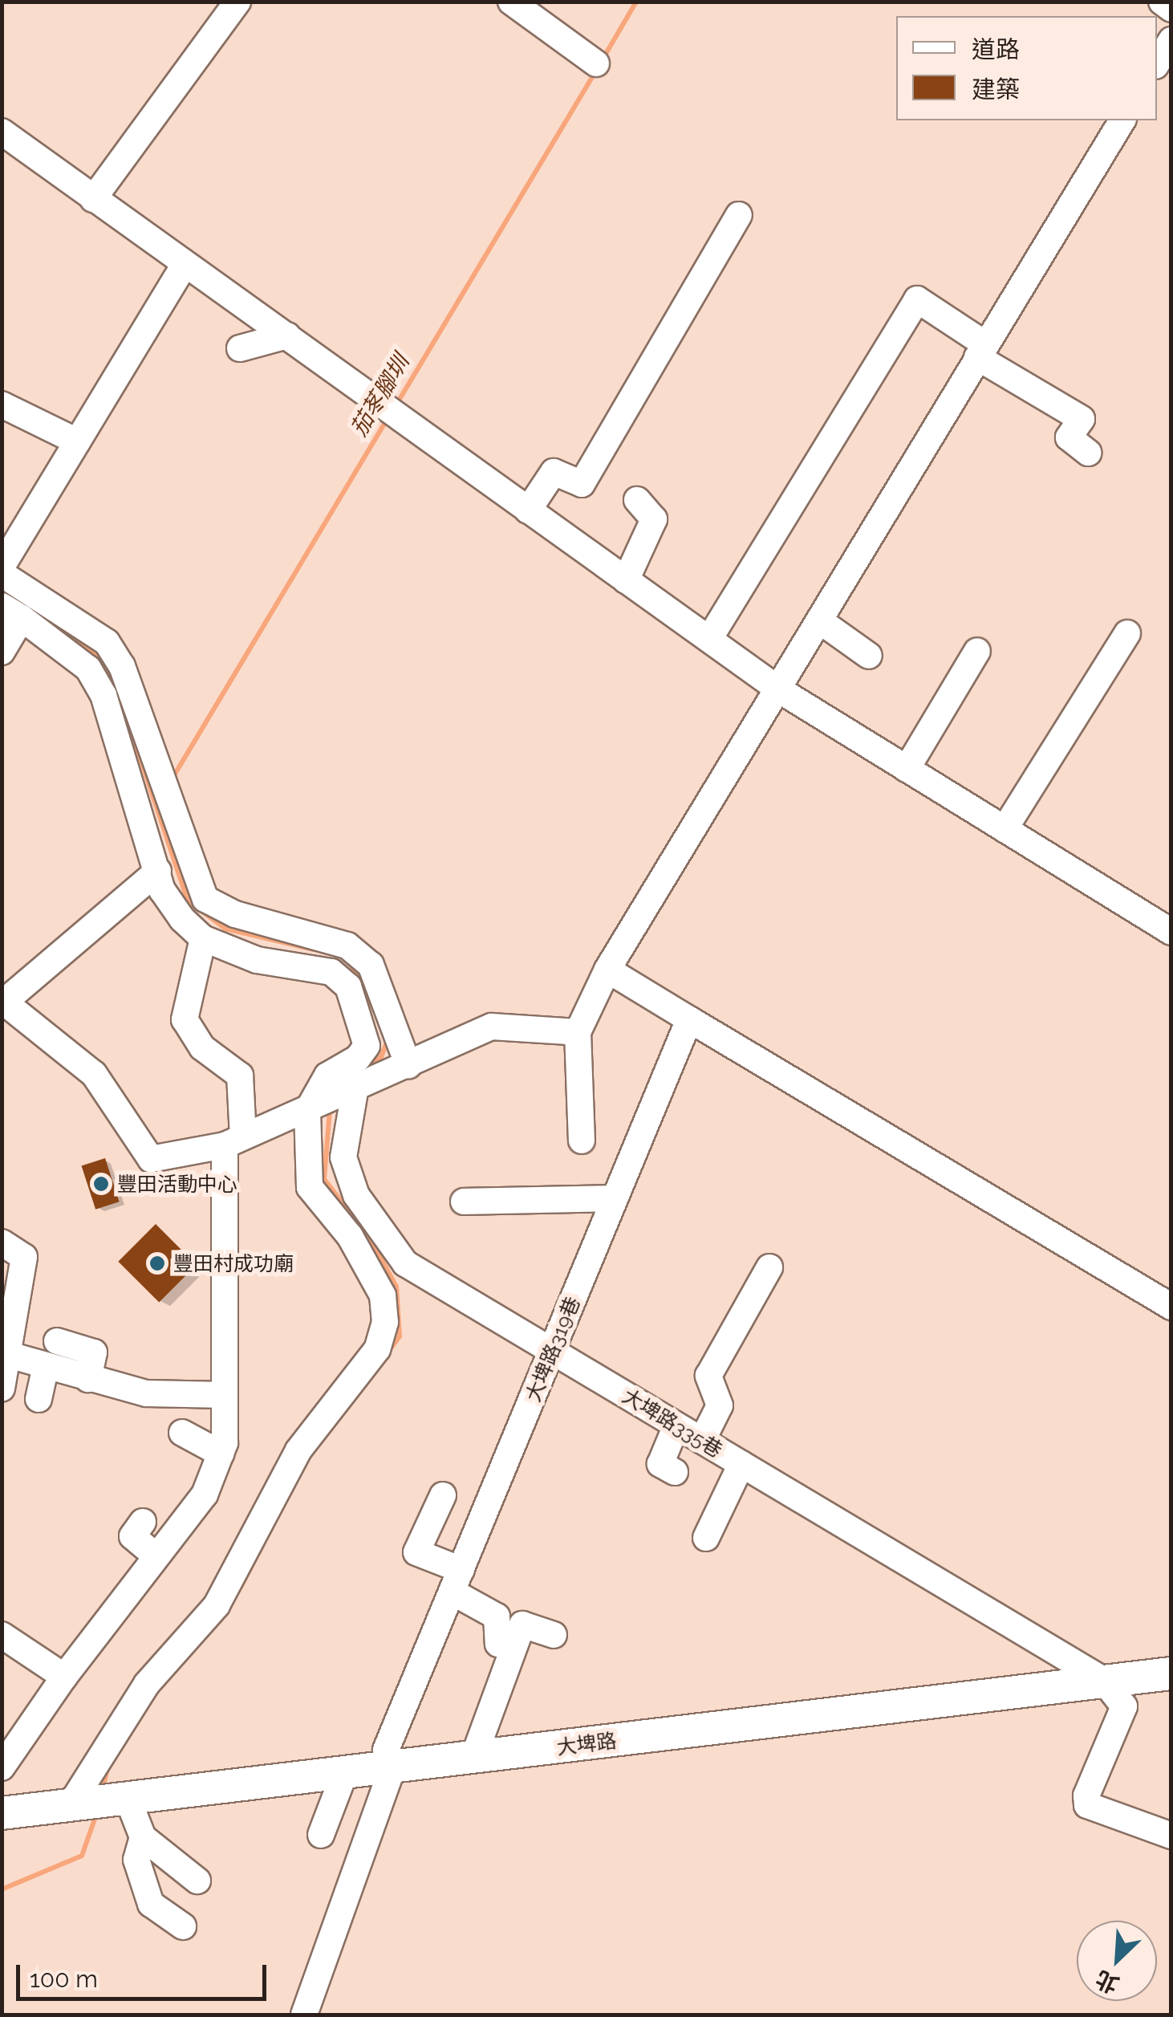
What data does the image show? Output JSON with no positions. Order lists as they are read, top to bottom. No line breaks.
{"streets":{"main road":["大埤路"],"street":["大埤路319巷","大埤路335巷"]},"crossings":[["大埤路319巷","大埤路335巷"],["大埤路319巷","大埤路"],["大埤路335巷","大埤路"]],"water":["茄苳腳圳"],"places":["豐田活動中心","豐田村成功廟"],"legend":["道路","建築"],"scale_bar":"100 m","north":"bottom left"}
